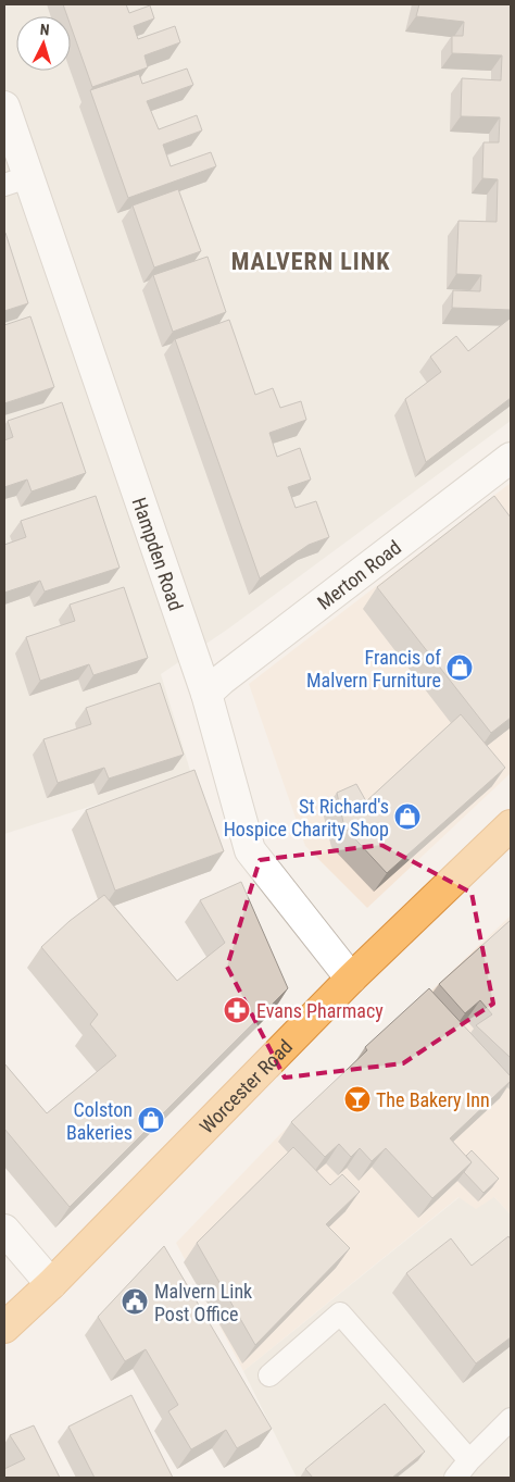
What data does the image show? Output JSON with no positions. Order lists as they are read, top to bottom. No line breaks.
{"streets":{"highway":["Worcester Road"],"street":["Hampden Road","Merton Road"]},"crossings":[["Hampden Road","Merton Road"],["Hampden Road","Worcester Road"]],"districts":["MALVERN LINK"],"places":{"shop":["Francis of Malvern Furniture","St Richard's Hospice Charity Shop","Colston Bakeries"],"pharmacy":["Evans Pharmacy"],"bar":["The Bakery Inn"],"public building":["Malvern Link Post Office"]},"north":"top"}
